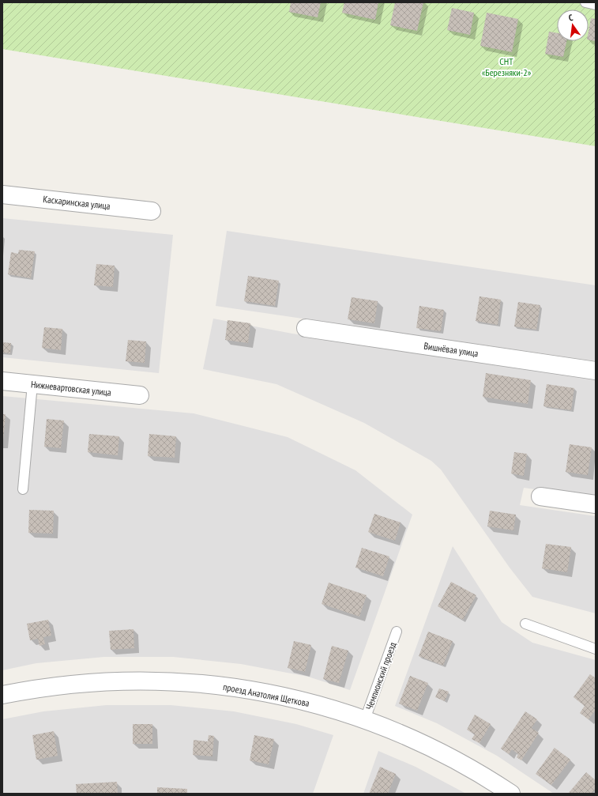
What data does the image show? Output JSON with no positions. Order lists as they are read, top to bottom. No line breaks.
{"streets":{"street":["Каскаринская улица","Вишнёвая улица","Нижневартовская улица","проезд Анатолия Щеткова"],"lane":["Чемпионский проезд"]},"crossings":[["Чемпионский проезд","проезд Анатолия Щеткова"]],"parks":["СНТ «Березняки-2»"],"north":"top"}
